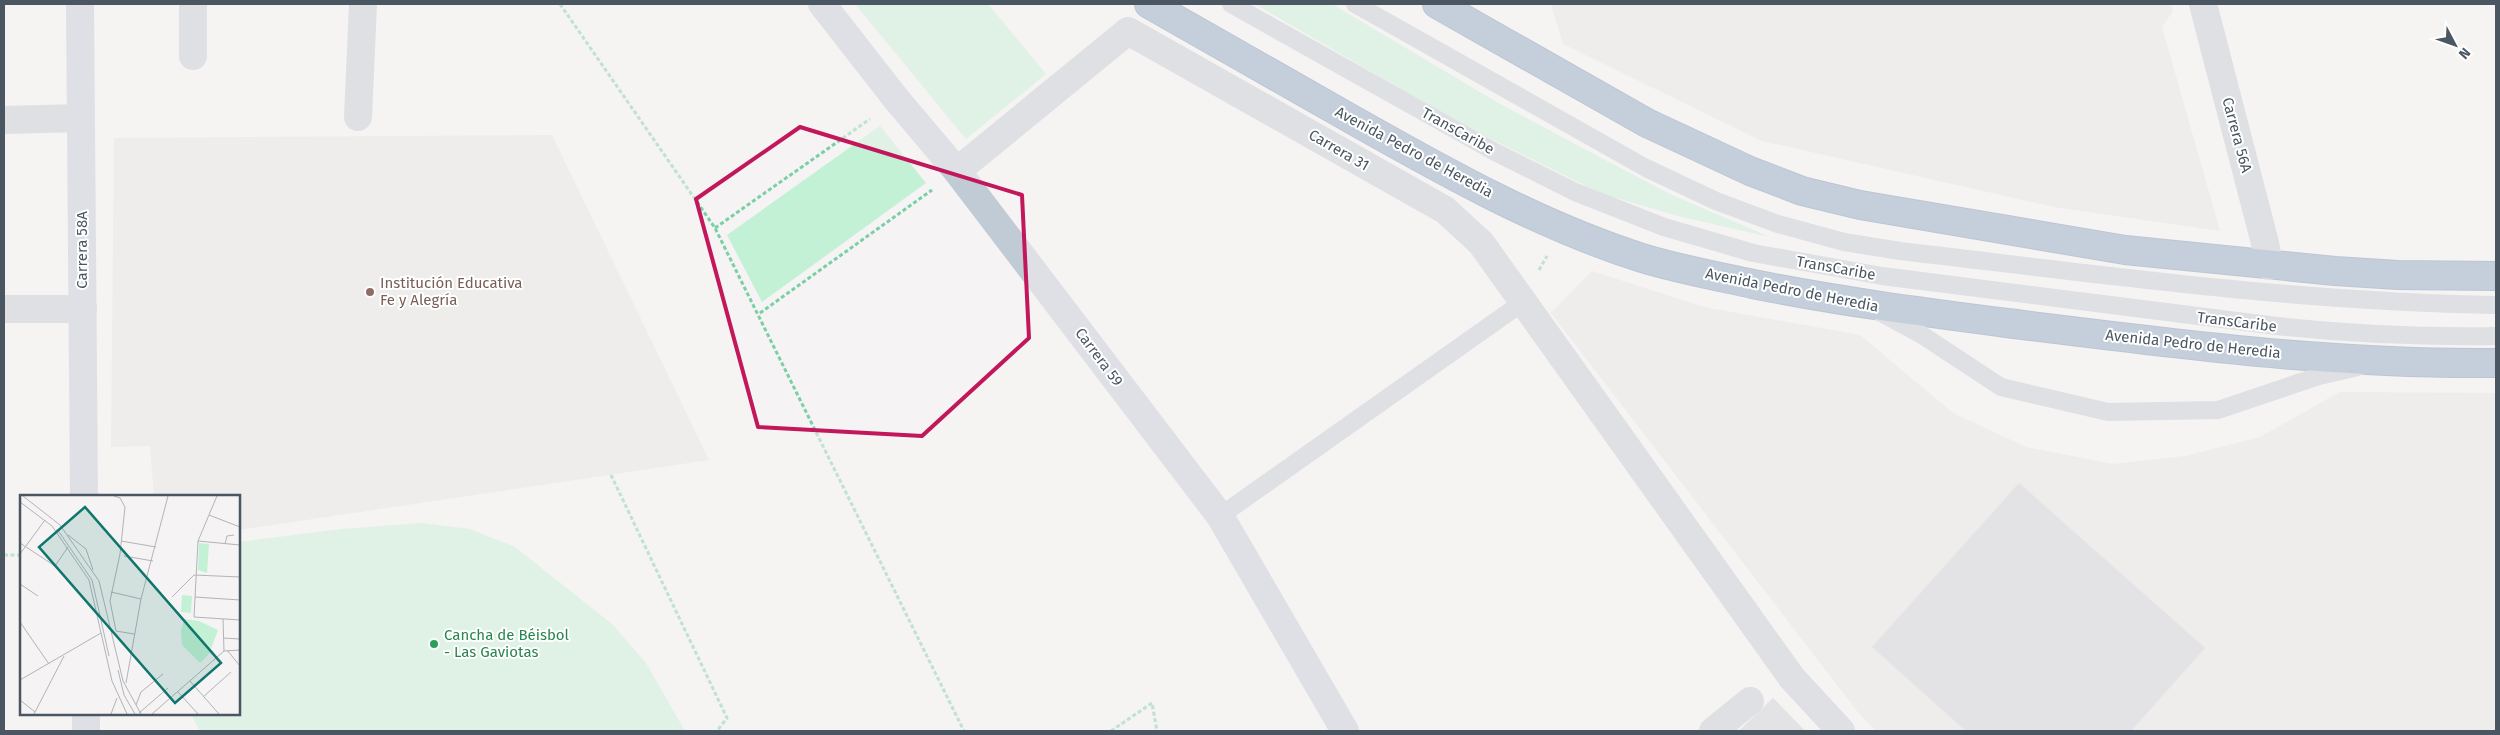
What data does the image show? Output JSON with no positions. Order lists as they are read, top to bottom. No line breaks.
{"streets":{"highway":["Avenida Pedro de Heredia"],"street":["Carrera 56A","Carrera 31","Carrera 58A","Carrera 59"],"lane":["TransCaribe"]},"crossings":[["Carrera 31","Carrera 59"]],"places":["Institución Educativa Fe y Alegría","Cancha de Béisbol - Las Gaviotas"],"north":"bottom right"}
